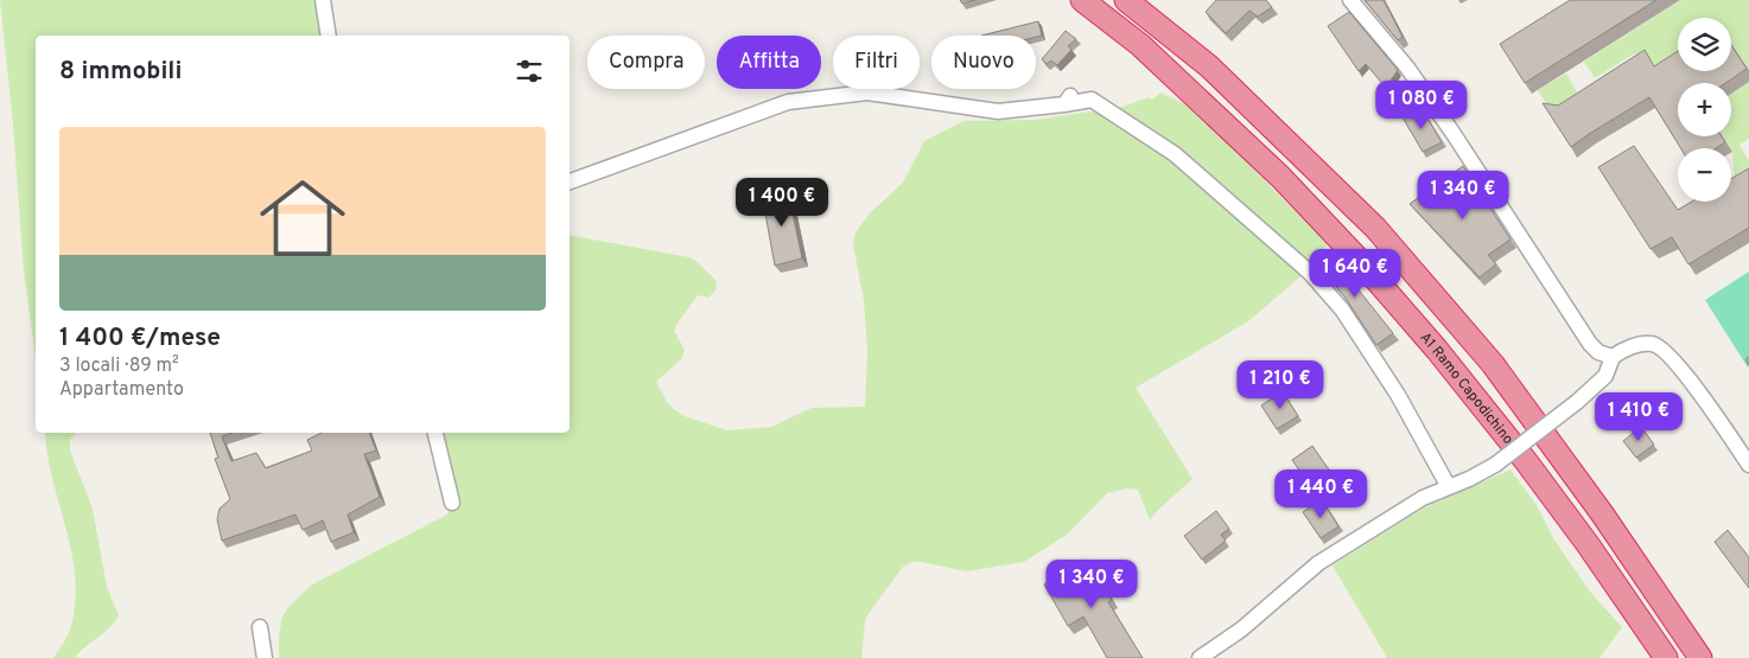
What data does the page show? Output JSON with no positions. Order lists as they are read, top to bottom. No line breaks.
{"streets":{"highway":["A1 Ramo Capodichino"]},"page":{"map_buttons":["+","−"],"chip":["Compra","Affitta","Filtri","Nuovo"],"heading":"8 immobili","price":["1 080 €","1 340 €","1 400 €","1 640 €","1 210 €","1 410 €","1 440 €","1 340 €"],"list":[{"name":"1 400 €/mese","note":"3 locali · 89 m² · Appartamento"}]}}
